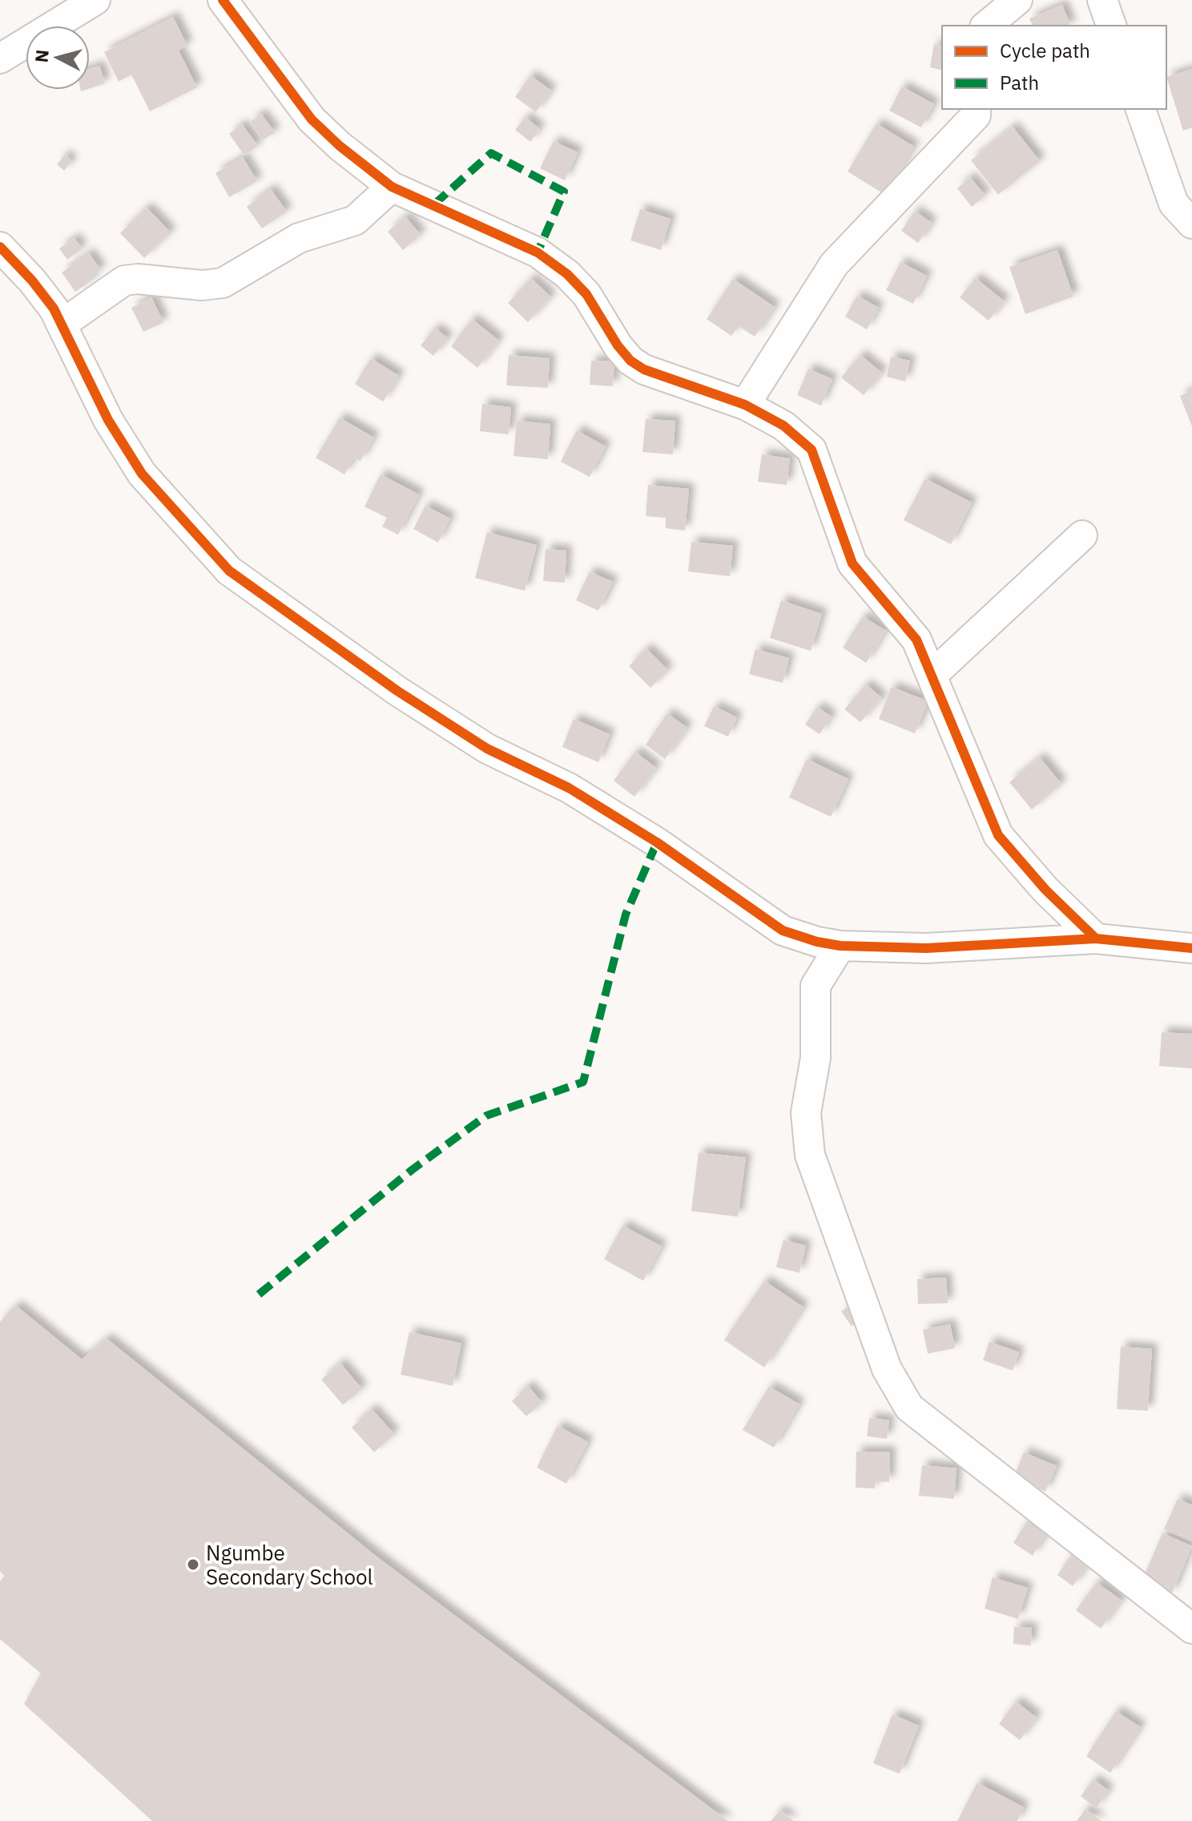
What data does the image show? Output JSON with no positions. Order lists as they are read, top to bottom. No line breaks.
{"places":["Ngumbe Secondary School"],"legend":["Cycle path","Path"],"north":"left"}
